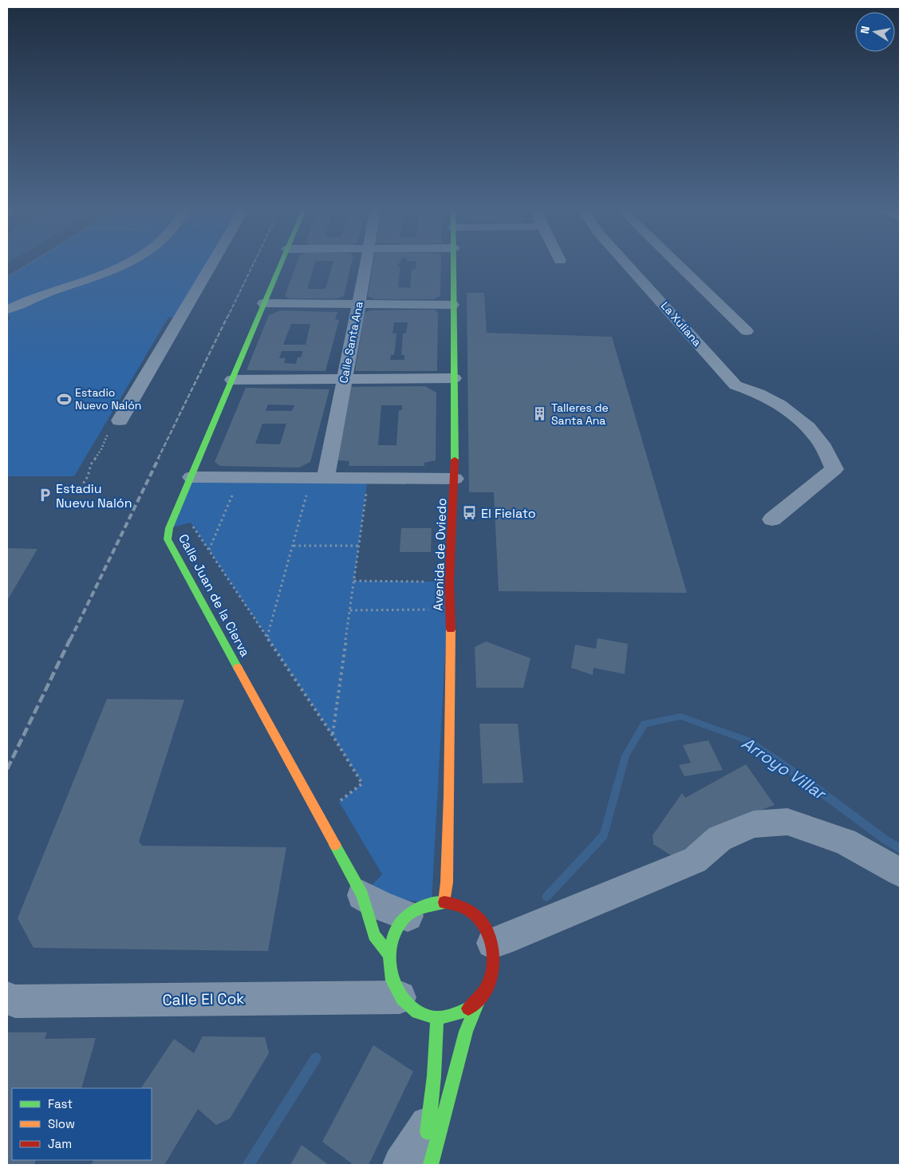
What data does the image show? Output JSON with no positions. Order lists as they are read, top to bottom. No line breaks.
{"streets":{"street":["La Xuliana","Calle Santa Ana","Avenida de Oviedo","Calle Juan de la Cierva","Calle El Cok"]},"crossings":[["Avenida de Oviedo","Calle Juan de la Cierva"],["Avenida de Oviedo","Calle El Cok"],["Calle Juan de la Cierva","Calle El Cok"]],"water":["Arroyo Villar"],"places":{"sports":["Estadio Nuevo Nalón"],"building":["Talleres de Santa Ana"],"parking":["Estadiu Nuevu Nalón"],"bus stop":["El Fielato"]},"legend":["Fast","Slow","Jam"],"north":"left"}
